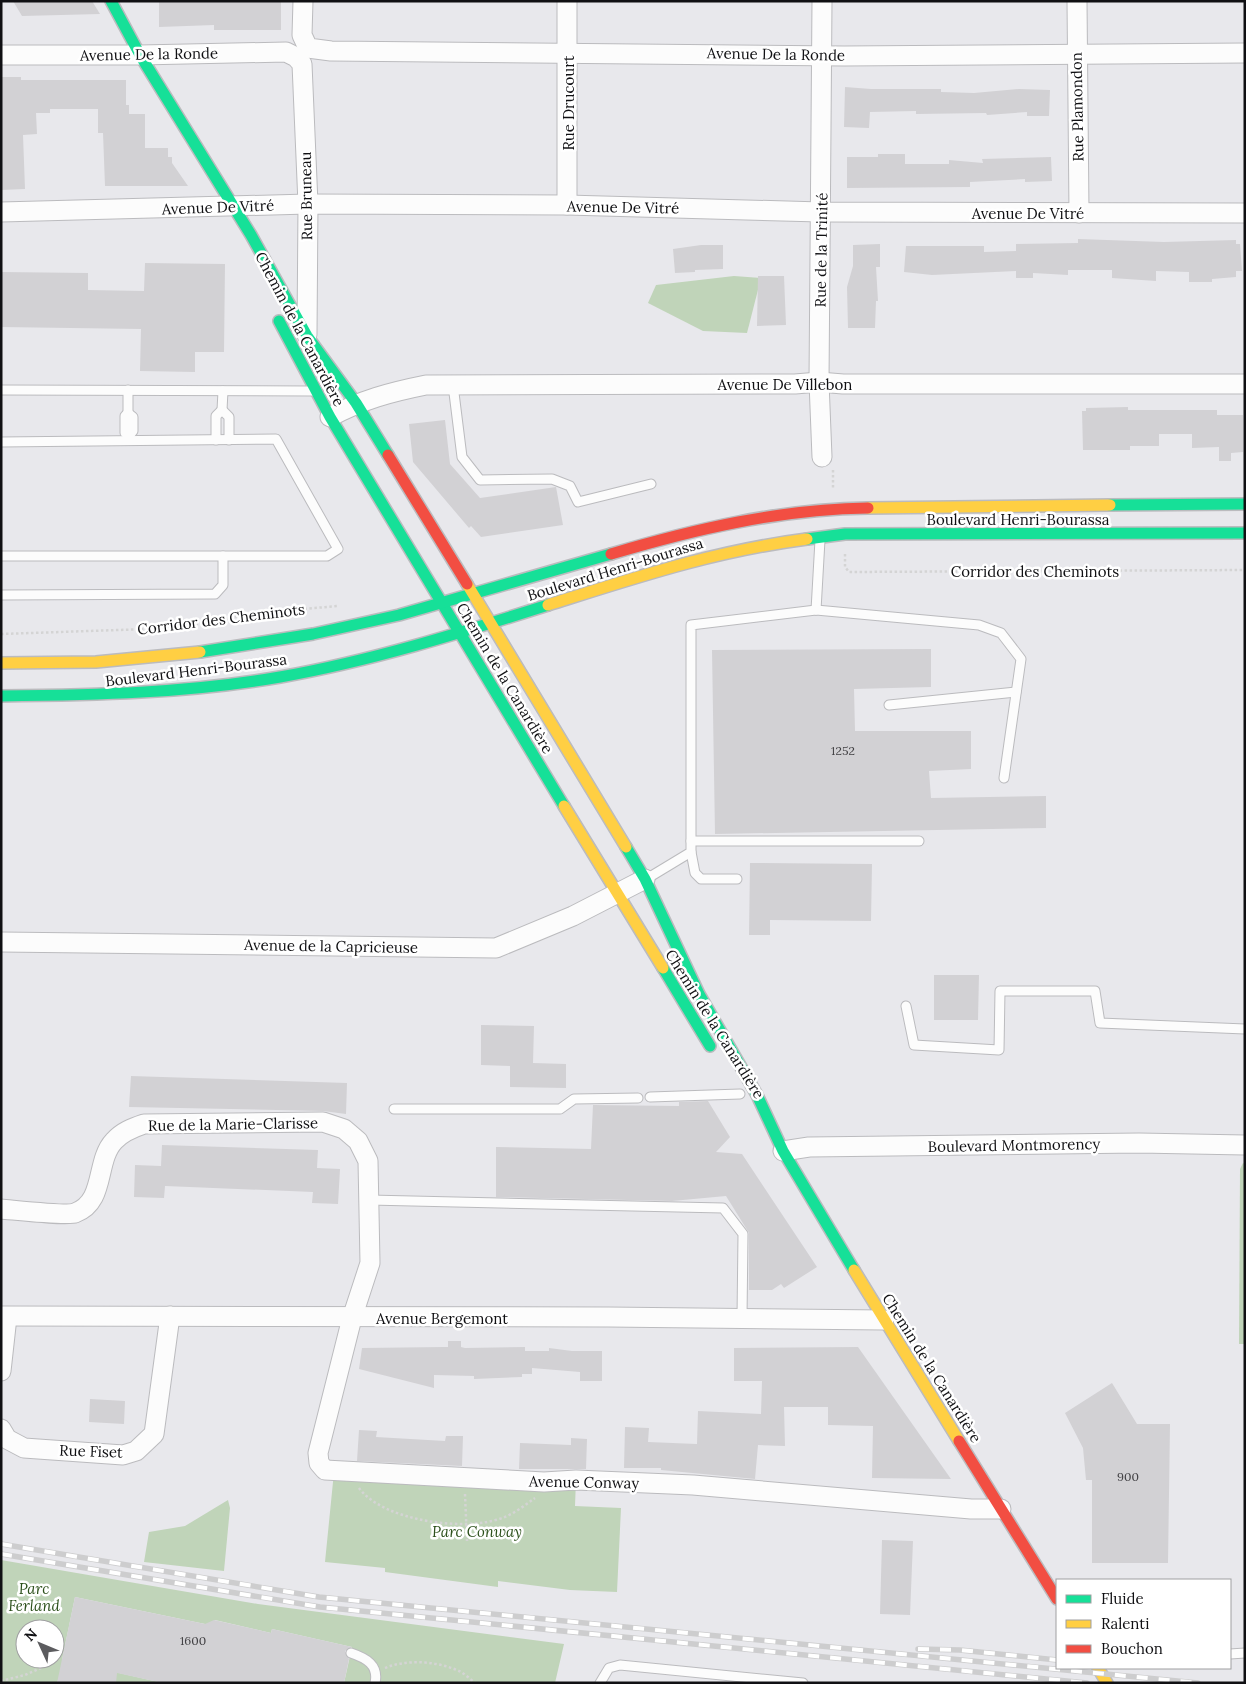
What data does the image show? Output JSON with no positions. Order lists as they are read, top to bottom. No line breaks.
{"streets":{"main road":["Chemin de la Canardière","Boulevard Henri-Bourassa"],"street":["Avenue De la Ronde","Rue Drucourt","Rue Plamondon","Rue Bruneau","Avenue De Vitré","Rue de la Trinité","Avenue De Villebon","Avenue de la Capricieuse","Rue de la Marie-Clarisse","Boulevard Montmorency","Avenue Bergemont","Rue Fiset","Avenue Conway"],"path":["Corridor des Cheminots"]},"crossings":[["Avenue De la Ronde","Rue Drucourt"],["Avenue De la Ronde","Rue Plamondon"],["Avenue De la Ronde","Rue Bruneau"],["Avenue De la Ronde","Rue de la Trinité"],["Avenue De la Ronde","Chemin de la Canardière"],["Rue Drucourt","Avenue De Vitré"],["Rue Plamondon","Avenue De Vitré"],["Rue Bruneau","Avenue De Vitré"],["Rue Bruneau","Chemin de la Canardière"],["Avenue De Vitré","Rue de la Trinité"],["Avenue De Vitré","Chemin de la Canardière"],["Rue de la Trinité","Avenue De Villebon"],["Chemin de la Canardière","Avenue De Villebon"],["Chemin de la Canardière","Boulevard Henri-Bourassa"],["Chemin de la Canardière","Avenue de la Capricieuse"],["Chemin de la Canardière","Boulevard Montmorency"],["Chemin de la Canardière","Avenue Bergemont"],["Chemin de la Canardière","Avenue Conway"],["Rue de la Marie-Clarisse","Avenue Bergemont"],["Rue de la Marie-Clarisse","Avenue Conway"],["Avenue Bergemont","Rue Fiset"],["Avenue Bergemont","Avenue Conway"]],"parks":["Parc Conway","Parc Ferland"],"house_numbers":["1252","900","1600"],"legend":["Fluide","Ralenti","Bouchon"],"north":"top left"}
